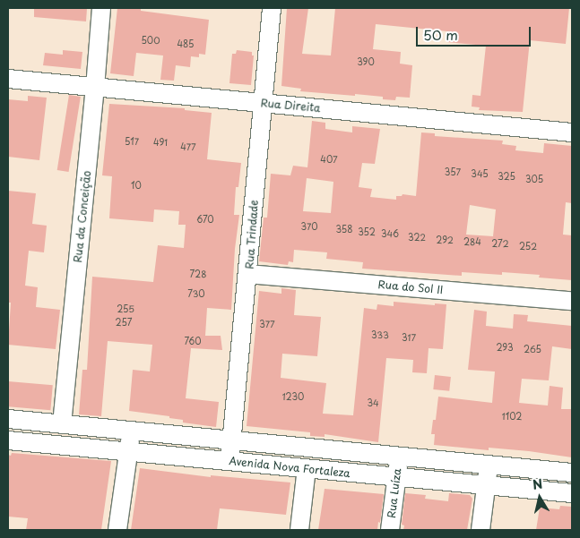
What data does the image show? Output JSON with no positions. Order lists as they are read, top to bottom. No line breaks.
{"streets":{"street":["Rua Direita","Rua da Conceição","Rua Trindade","Rua do Sol II","Avenida Nova Fortaleza","Rua Luíza"]},"crossings":[["Rua Direita","Rua da Conceição"],["Rua Direita","Rua Trindade"],["Rua da Conceição","Avenida Nova Fortaleza"],["Rua Trindade","Rua do Sol II"],["Rua Trindade","Avenida Nova Fortaleza"],["Avenida Nova Fortaleza","Rua Luíza"]],"house_numbers":["500","485","390","517","491","477","407","357","345","325","305","10","670","370","358","352","346","322","292","284","272","252","728","730","255","257","377","333","317","760","293","265","1230","34","1102"],"scale_bar":"50 m","north":"top"}
